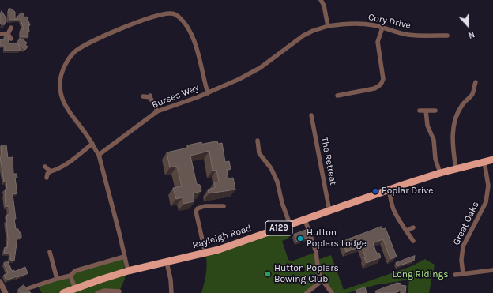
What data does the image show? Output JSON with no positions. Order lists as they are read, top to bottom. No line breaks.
{"streets":{"main road":["A129","Rayleigh Road"],"street":["Cory Drive","Burses Way","The Retreat","Great Oaks"]},"crossings":[["Cory Drive","Burses Way"],["The Retreat","Rayleigh Road"],["Great Oaks","Rayleigh Road"]],"parks":["Long Ridings"],"places":["Poplar Drive","Hutton Poplars Lodge","Hutton Poplars Bowing Club"],"north":"bottom"}
